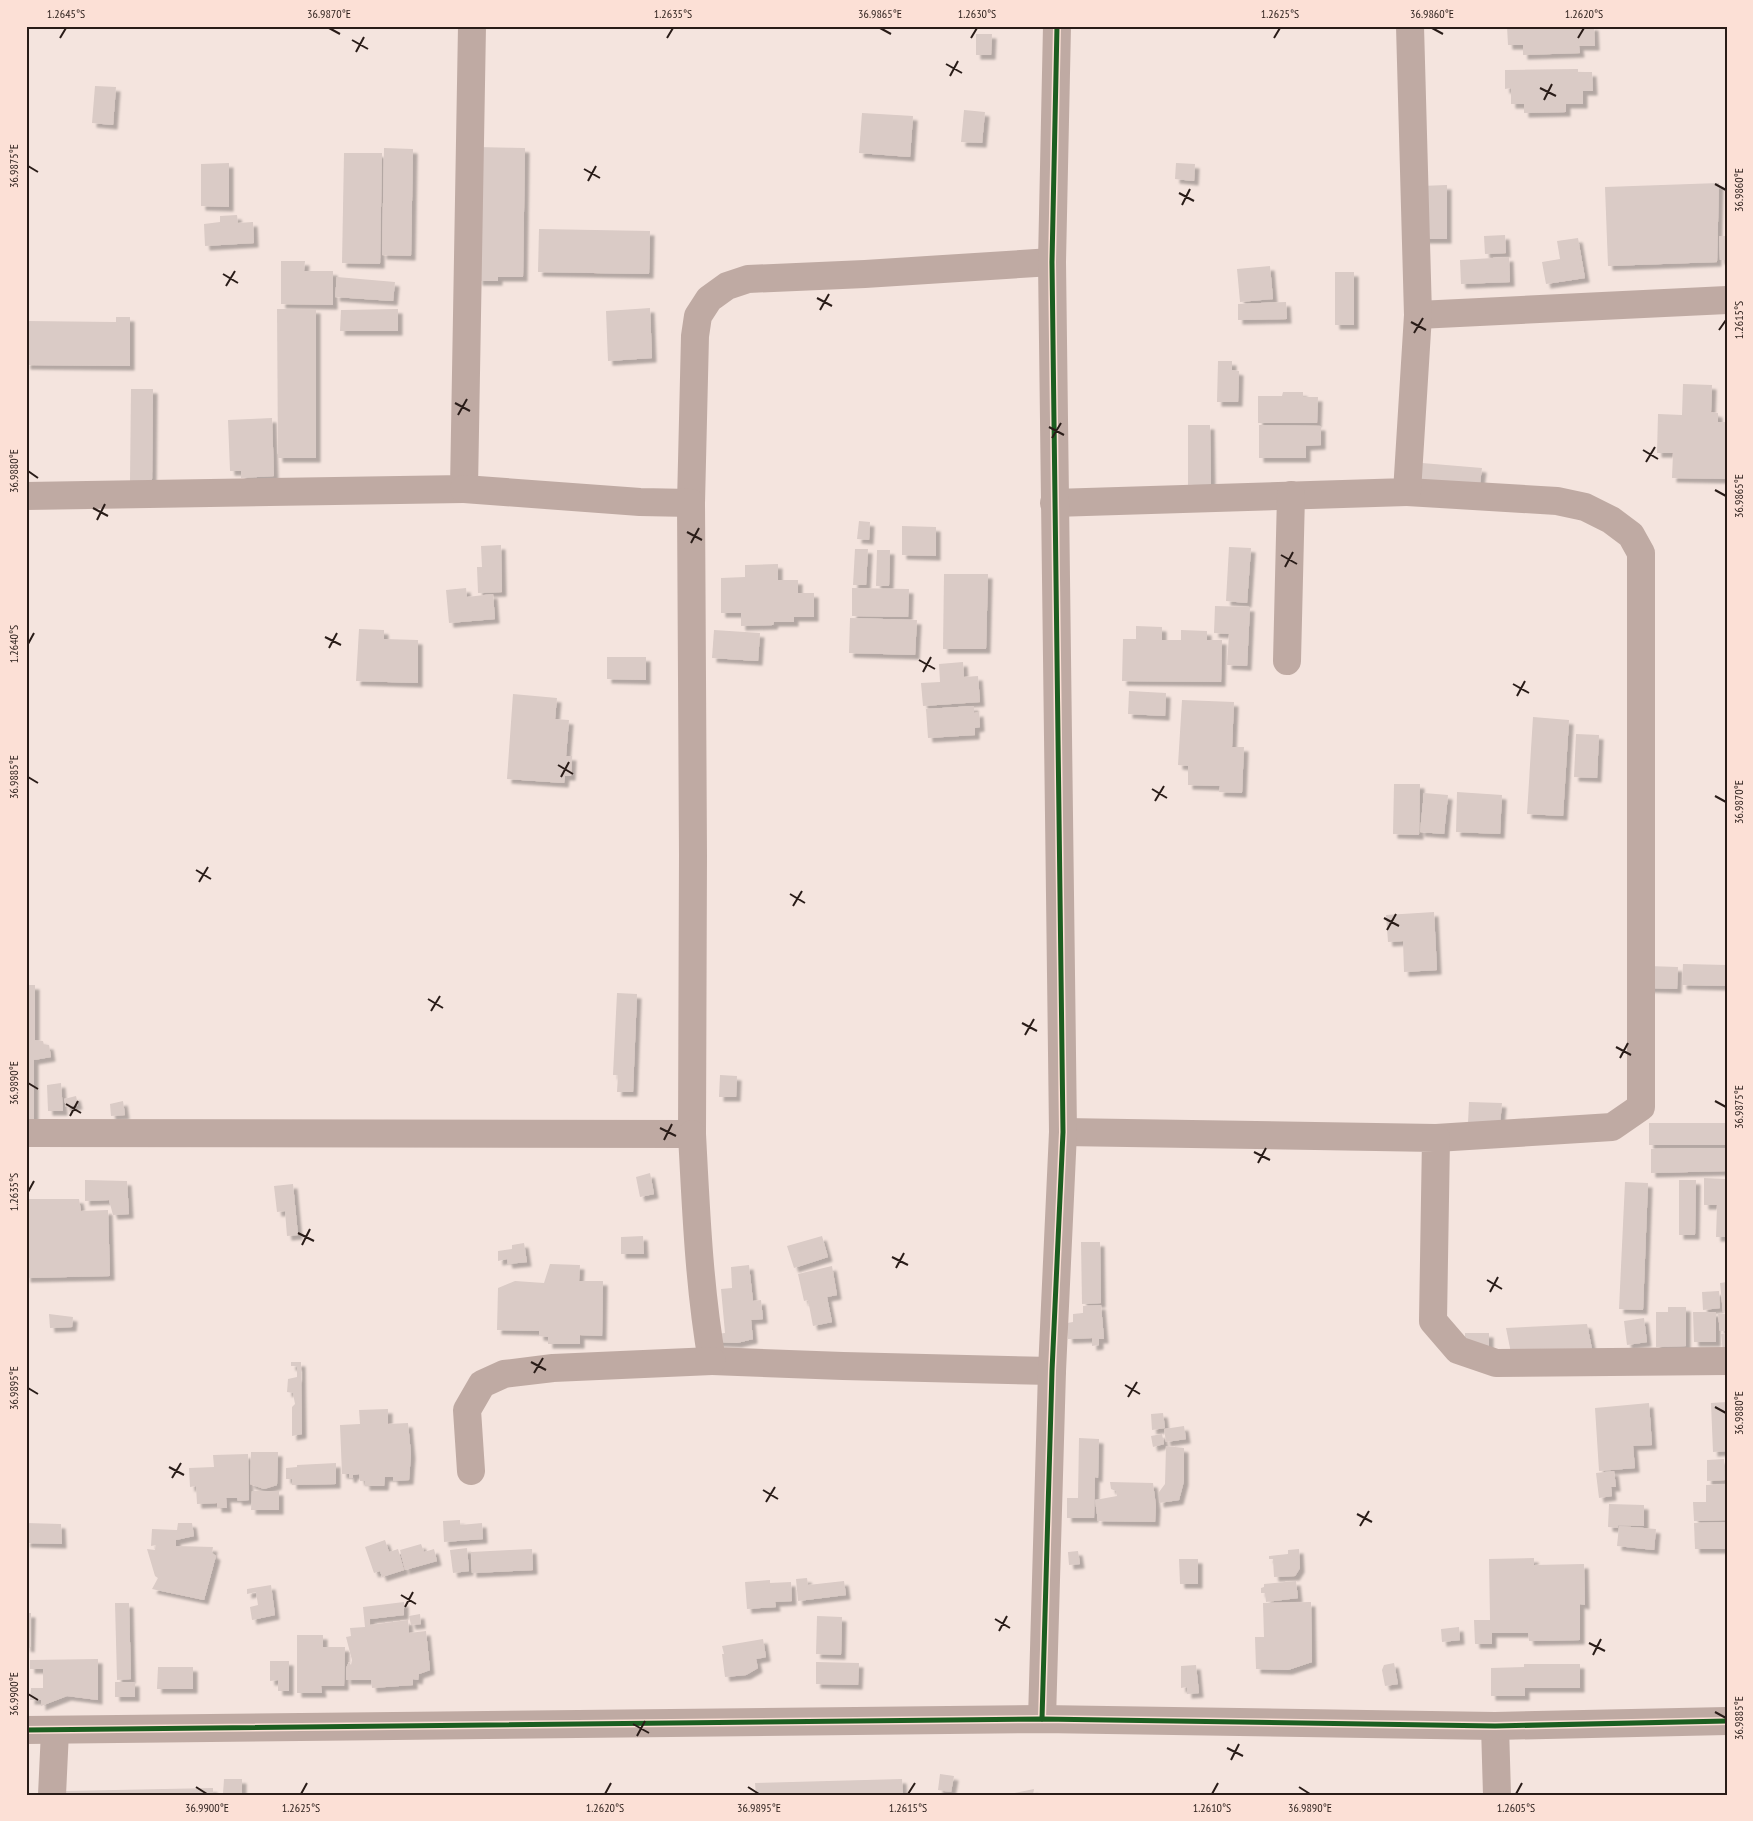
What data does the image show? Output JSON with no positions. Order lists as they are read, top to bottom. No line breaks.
{"coordinates":["1.2645°S","36.9870°E","1.2635°S","36.9865°E","1.2630°S","1.2625°S","36.9860°E","1.2620°S","36.9875°E","1.2615°S","36.9880°E","1.2640°S","36.9885°E","36.9890°E","36.9895°E","36.9900°E","1.2610°S","1.2605°S"]}
